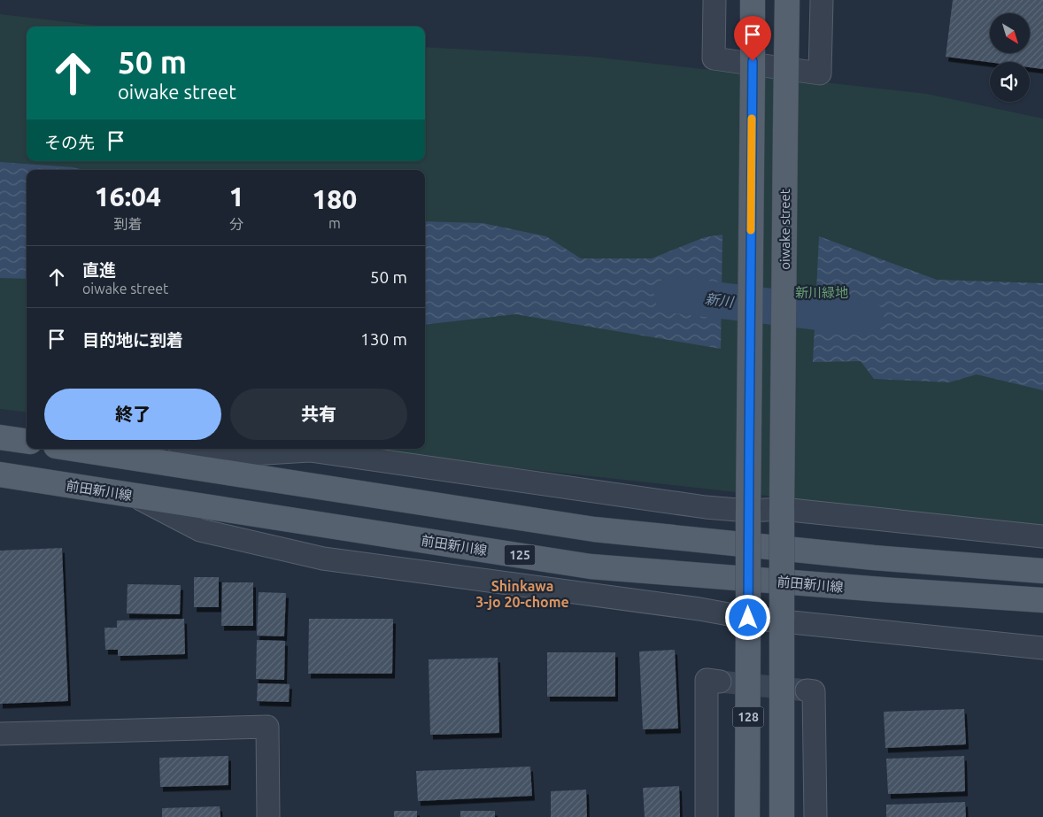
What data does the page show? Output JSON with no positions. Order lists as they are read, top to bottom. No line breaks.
{"streets":{"main road":["oiwake street","前田新川線","125","128"]},"crossings":[["oiwake street","128"]],"districts":["Shinkawa 3-jo 20-chome"],"water":["新川"],"parks":["新川緑地"],"north":"bottom right","page":{"turn":["50 m","oiwake street"],"then":"その先","eta":["16:04","到着","1","分","180","m"],"list":[{"name":"直進","note":"oiwake street","value":"50 m"},{"name":"目的地に到着","value":"130 m"}],"buttons":["終了","共有"]}}
